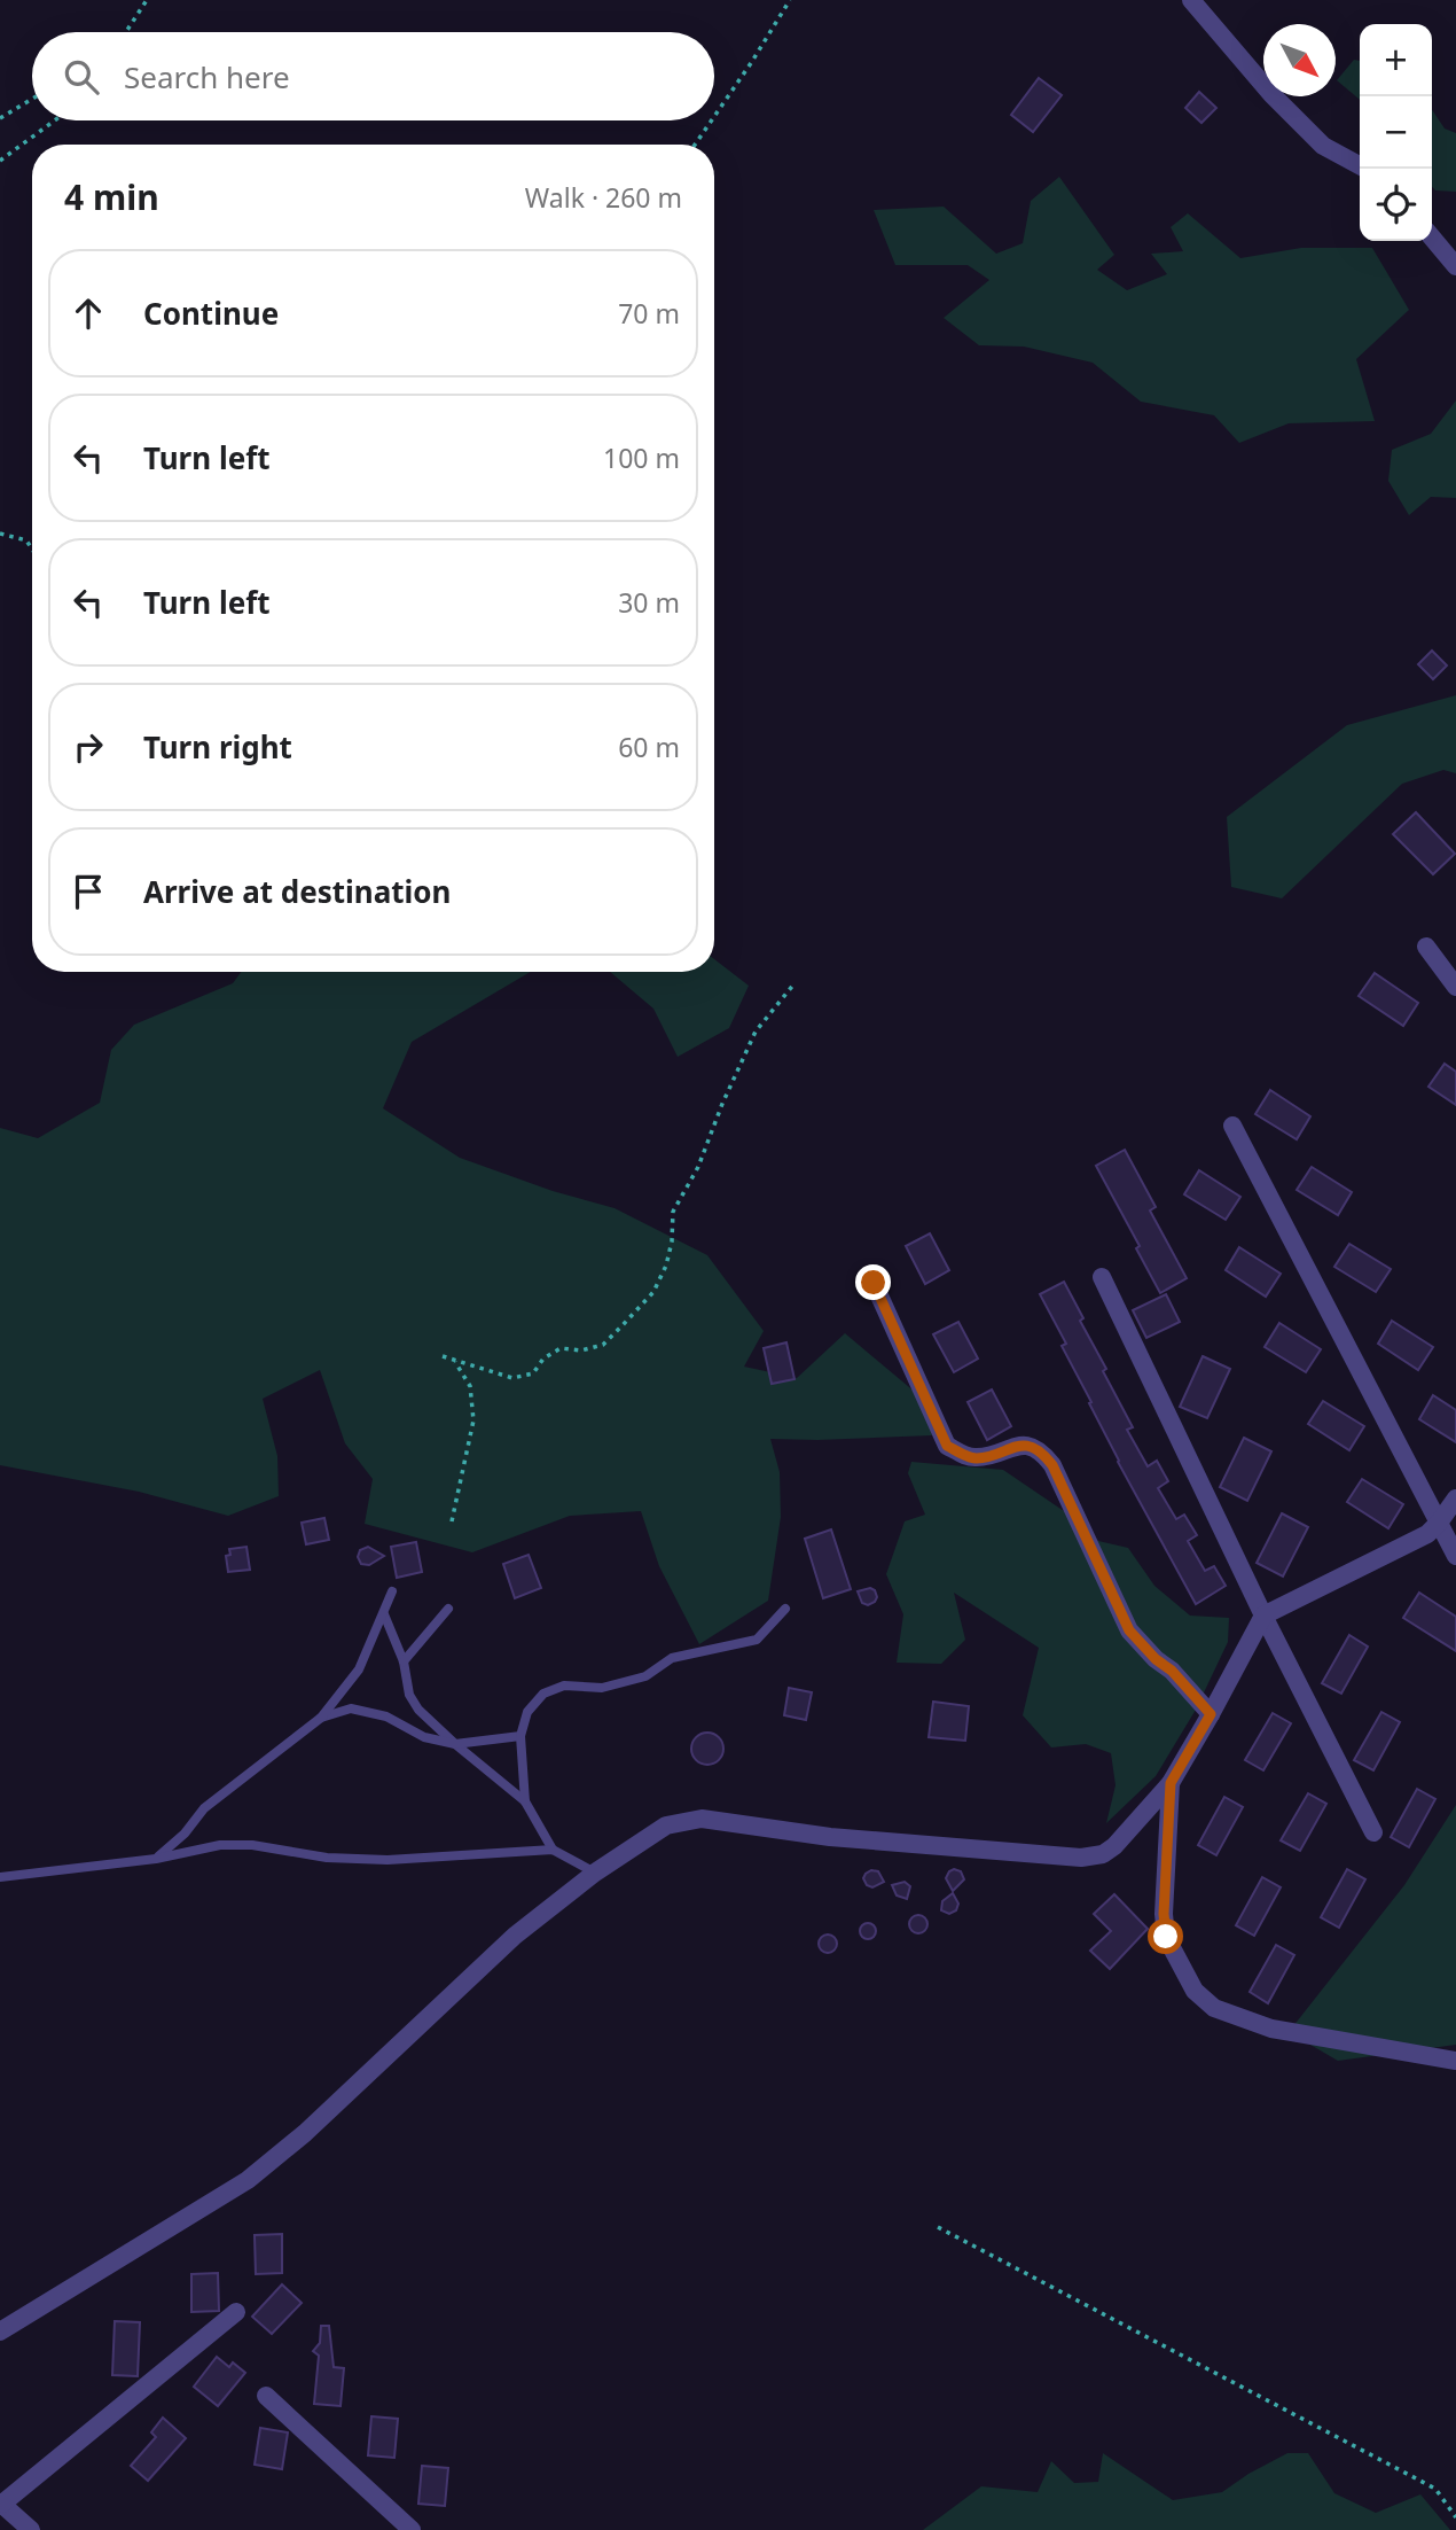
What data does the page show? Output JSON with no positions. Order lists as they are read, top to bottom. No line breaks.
{"north":"bottom right","page":{"map_buttons":["+","−"],"search":"Search here","heading":["4 min","Walk · 260 m"],"list":[["Continue","70 m"],["Turn left","100 m"],["Turn left","30 m"],["Turn right","60 m"],"Arrive at destination"]}}
